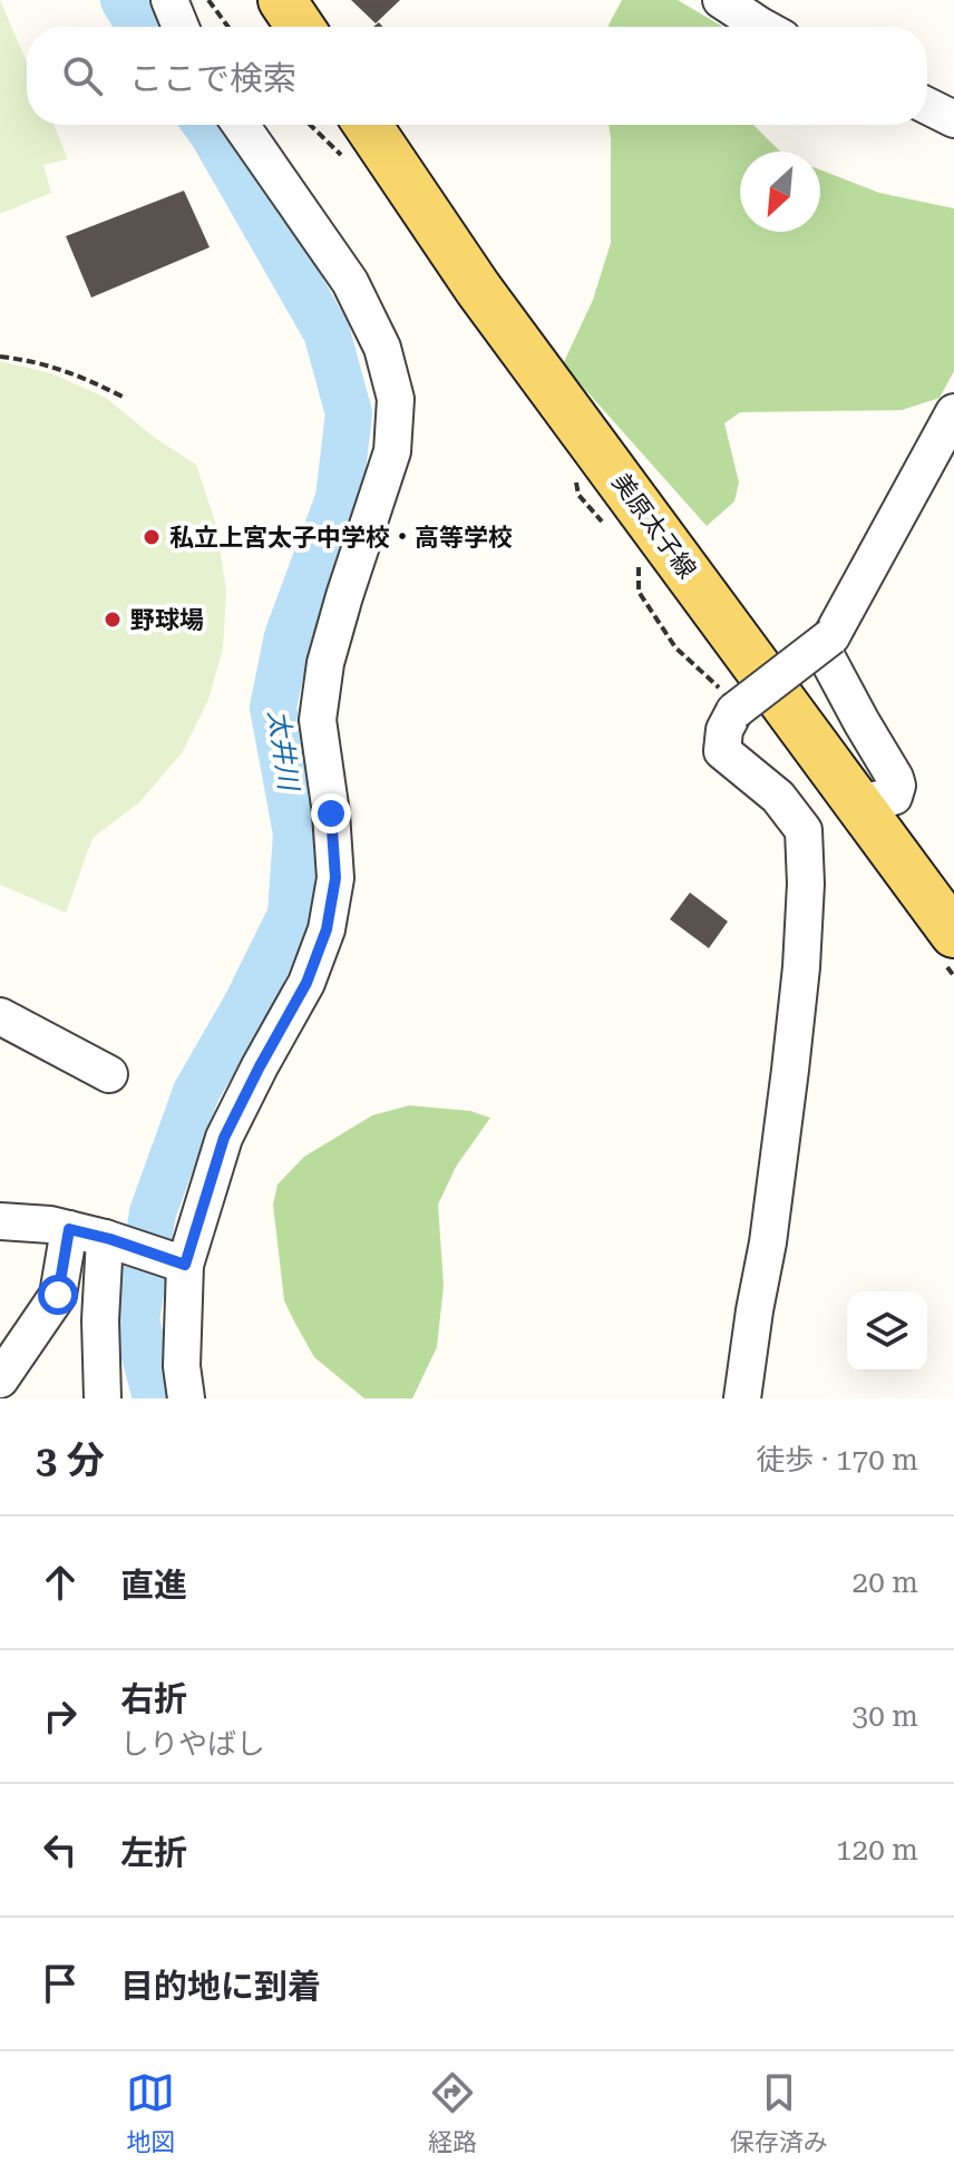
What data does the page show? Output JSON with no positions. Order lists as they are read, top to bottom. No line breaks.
{"streets":{"main road":["美原太子線"]},"water":["太井川"],"places":["私立上宮太子中学校・高等学校","野球場"],"north":"bottom left","page":{"search":"ここで検索","heading":["3 分","徒歩 · 170 m"],"list":[["直進","20 m"],["右折","しりやばし","30 m"],["左折","120 m"],"目的地に到着"],"nav":["地図","経路","保存済み"]}}
